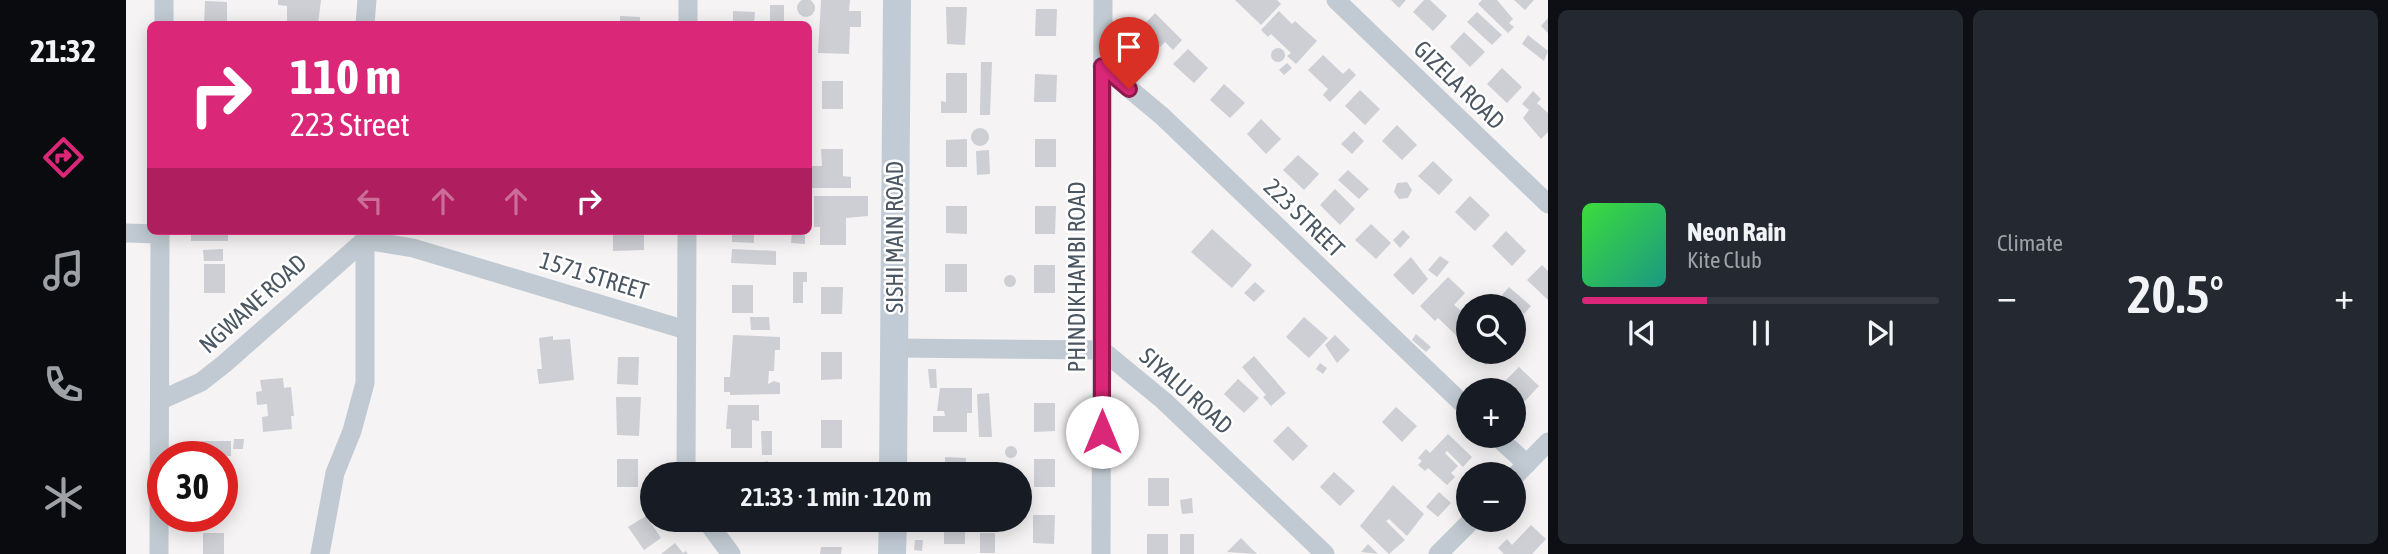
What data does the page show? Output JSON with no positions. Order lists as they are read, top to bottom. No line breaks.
{"streets":{"street":["GIZELA ROAD","223 STREET","SISHI MAIN ROAD","1571 STREET","PHINDIKHAMBI ROAD","NGWANE ROAD","SIYALU ROAD"]},"crossings":[["223 STREET","PHINDIKHAMBI ROAD"],["SISHI MAIN ROAD","SIYALU ROAD"],["1571 STREET","NGWANE ROAD"],["PHINDIKHAMBI ROAD","SIYALU ROAD"]],"page":{"tabs":"21:32","tile":"Climate","turn":["110 m","223 Street"],"song":["Neon Rain","Kite Club"],"heat":["−","20.5°","+"],"map_buttons":["+","−"],"limit":"30","trip":"21:33 · 1 min · 120 m"}}
